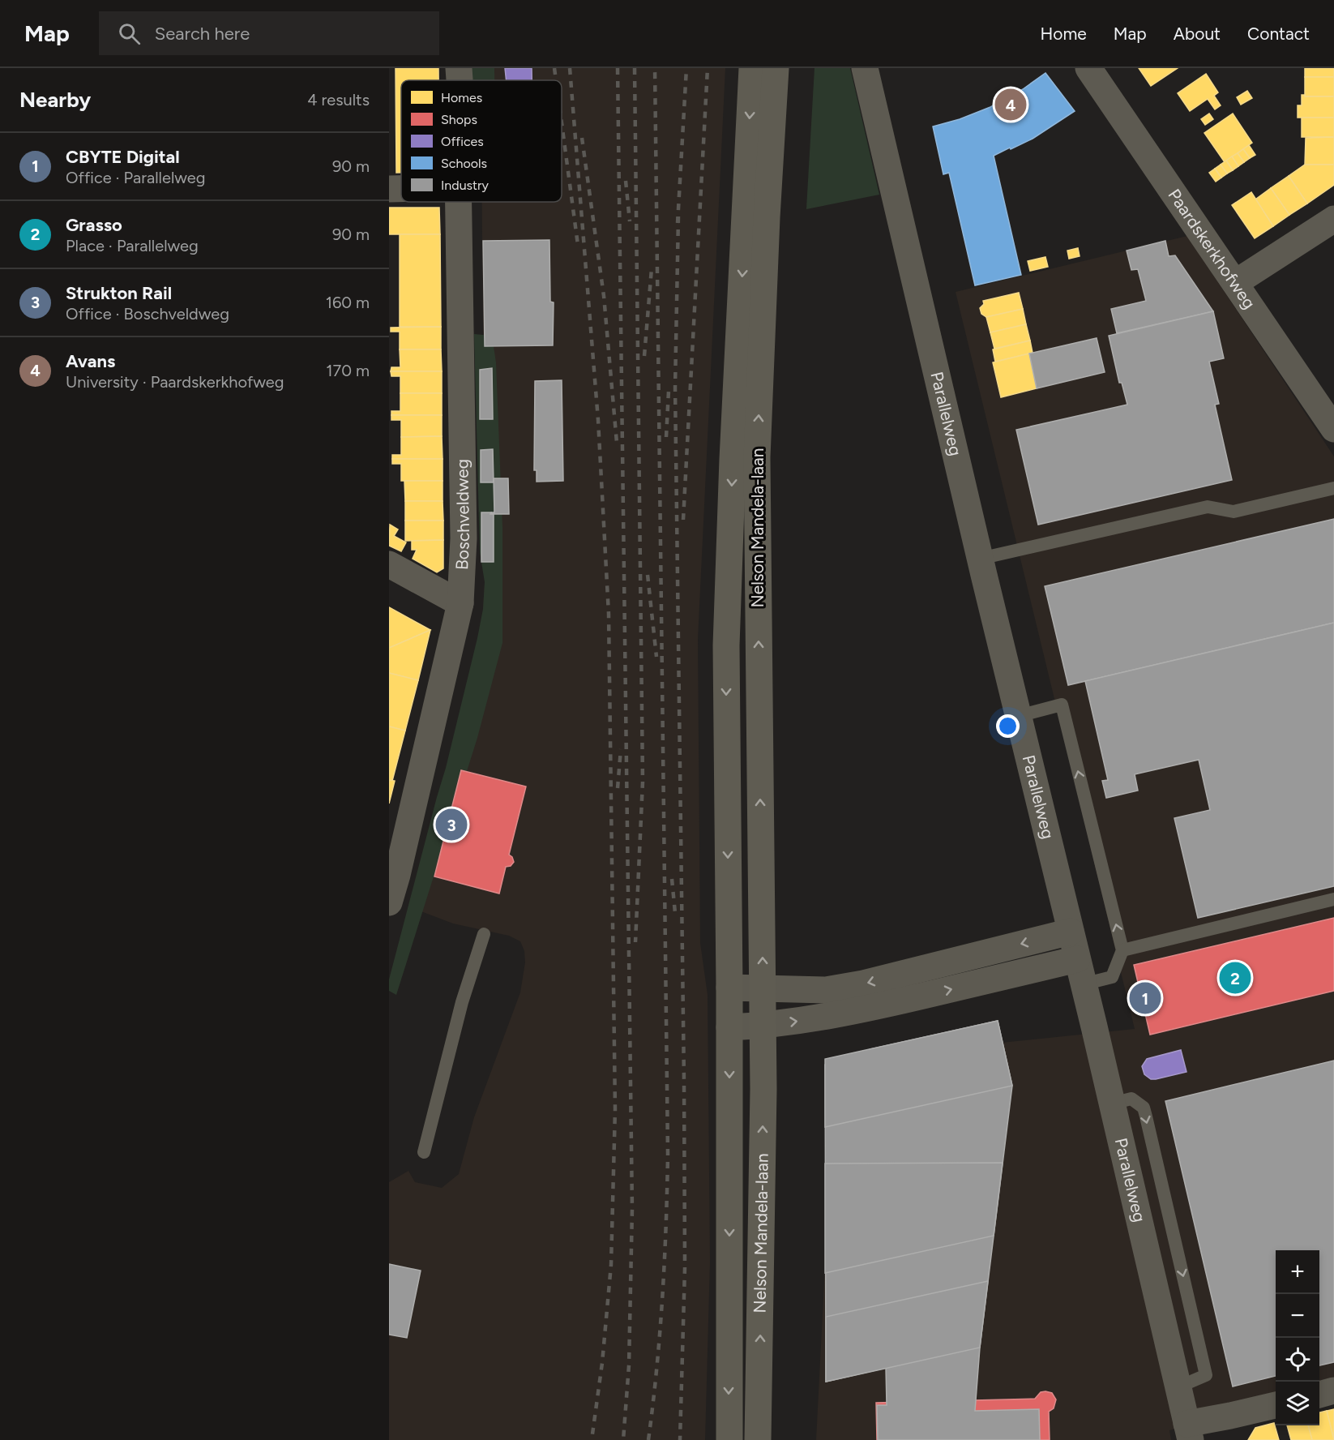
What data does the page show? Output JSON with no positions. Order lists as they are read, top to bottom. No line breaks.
{"streets":{"main road":["Nelson Mandela-laan"],"street":["Paardskerkhofweg","Parallelweg","Boschveldweg"]},"legend":["Homes","Shops","Offices","Schools","Industry"],"page":{"header":"Map","search":"Search here","nav":["Home","Map","About","Contact"],"heading":["Nearby","4 results"],"pins":["4","3","2","1"],"list":[{"mark":"1","name":"CBYTE Digital","note":"Office · Parallelweg","value":"90 m"},{"mark":"2","name":"Grasso","note":"Place · Parallelweg","value":"90 m"},{"mark":"3","name":"Strukton Rail","note":"Office · Boschveldweg","value":"160 m"},{"mark":"4","name":"Avans","note":"University · Paardskerkhofweg","value":"170 m"}],"map_buttons":["+","−"]}}
